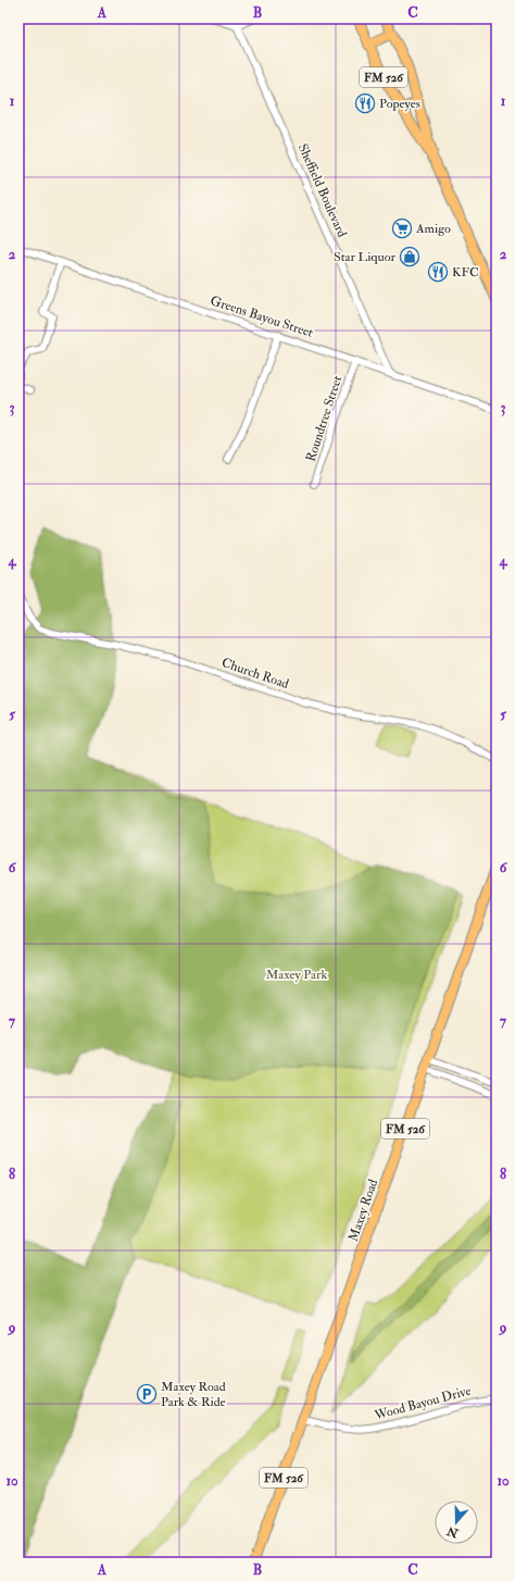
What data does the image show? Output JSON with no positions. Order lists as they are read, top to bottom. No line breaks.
{"streets":{"main road":["FM 526","Maxey Road"],"street":["Sheffield Boulevard","Greens Bayou Street","Roundtree Street","Church Road","Wood Bayou Drive"]},"crossings":[["Sheffield Boulevard","Greens Bayou Street"],["Greens Bayou Street","Roundtree Street"],["Maxey Road","Wood Bayou Drive"]],"parks":["Maxey Park"],"places":{"restaurant":["Popeyes","KFC"],"supermarket":["Amigo"],"shop":["Star Liquor"],"parking":["Maxey Road Park & Ride"]},"north":"bottom","grid":{"columns":["A","B","C"],"rows":["1","2","3","4","5","6","7","8","9","10"]}}
